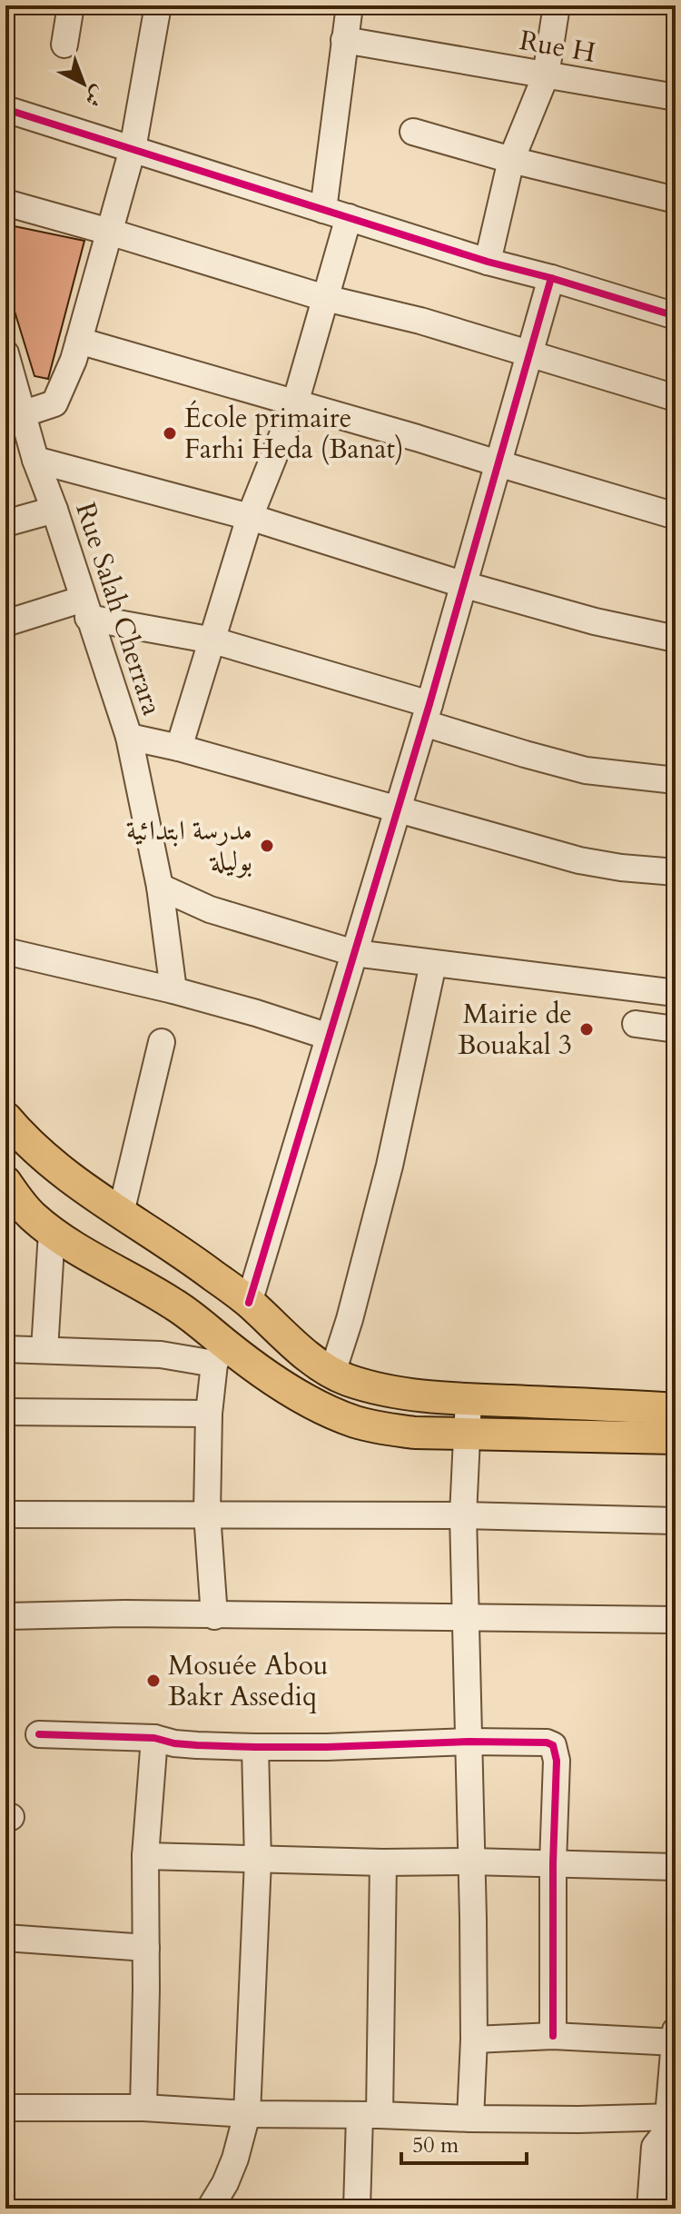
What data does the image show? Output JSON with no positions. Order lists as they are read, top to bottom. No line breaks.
{"streets":{"street":["Rue H","Rue Salah Cherrara"]},"places":["École primaire Farhi Heda (Banat)","مدرسة ابتدائية بوليلة","Mairie de Bouakal 3","Mosuée Abou Bakr Assediq"],"scale_bar":"50 m","north":"bottom right"}
